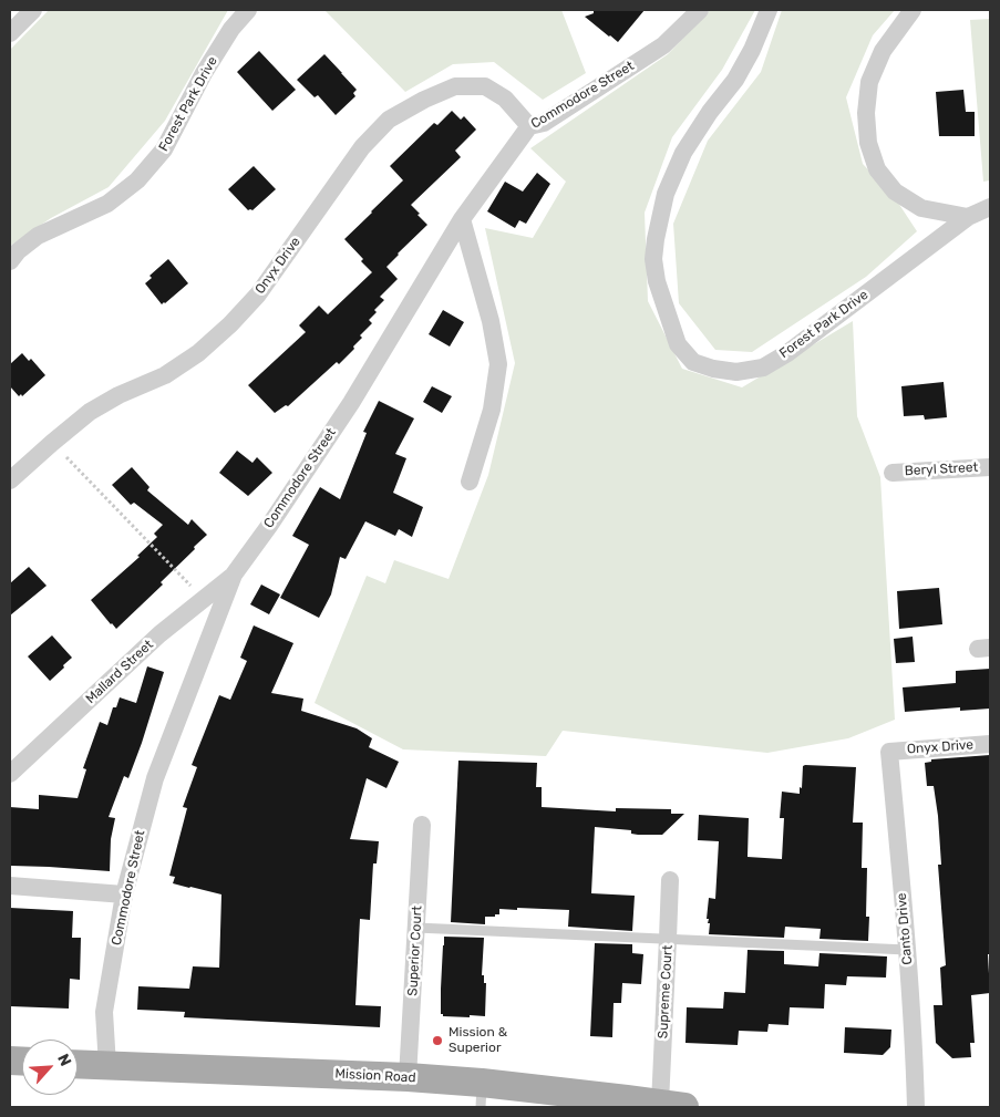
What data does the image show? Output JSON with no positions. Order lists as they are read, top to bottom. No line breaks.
{"streets":{"main road":["Mission Road"],"street":["Commodore Street","Forest Park Drive","Onyx Drive","Beryl Street","Mallard Street","Canto Drive","Superior Court","Supreme Court"]},"crossings":[["Commodore Street","Onyx Drive"],["Commodore Street","Mallard Street"],["Commodore Street","Mission Road"],["Onyx Drive","Canto Drive"],["Superior Court","Mission Road"],["Supreme Court","Mission Road"]],"places":["Mission & Superior"],"north":"top right"}
